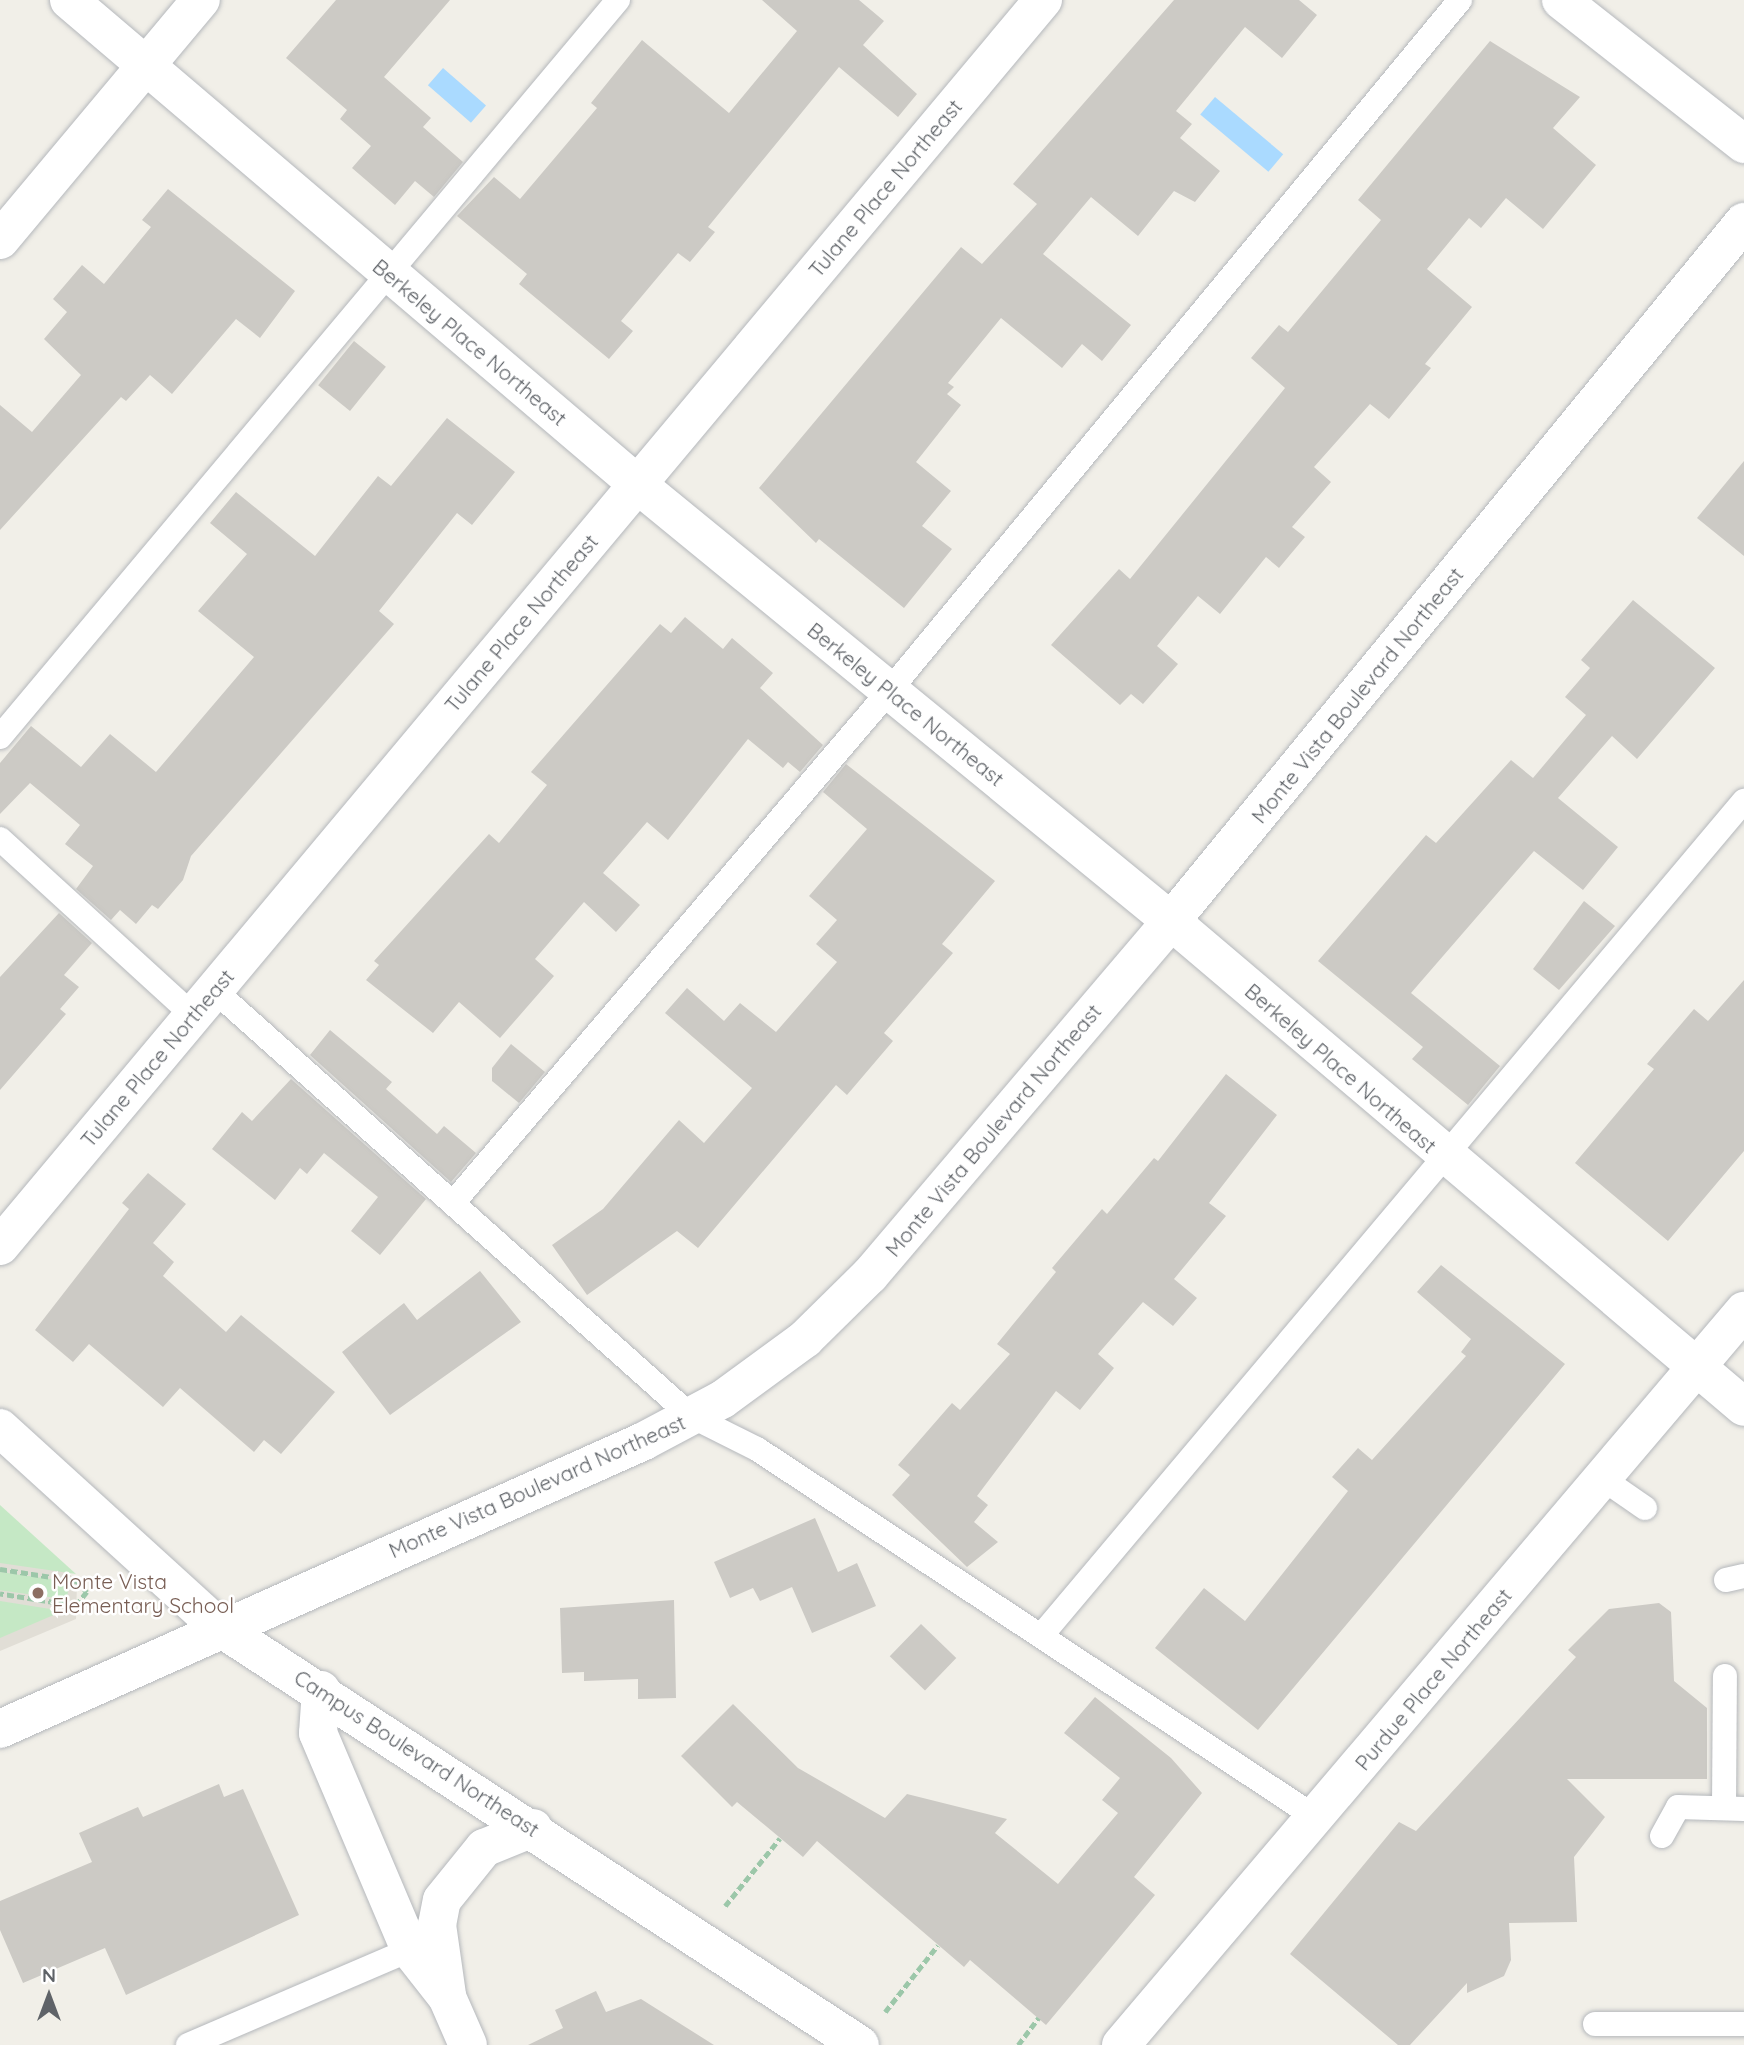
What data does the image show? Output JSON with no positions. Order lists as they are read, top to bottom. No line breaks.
{"streets":{"street":["Tulane Place Northeast","Berkeley Place Northeast","Monte Vista Boulevard Northeast","Purdue Place Northeast","Campus Boulevard Northeast"]},"crossings":[["Tulane Place Northeast","Berkeley Place Northeast"],["Berkeley Place Northeast","Monte Vista Boulevard Northeast"],["Berkeley Place Northeast","Purdue Place Northeast"],["Monte Vista Boulevard Northeast","Campus Boulevard Northeast"]],"places":["Monte Vista Elementary School"],"north":"top"}
